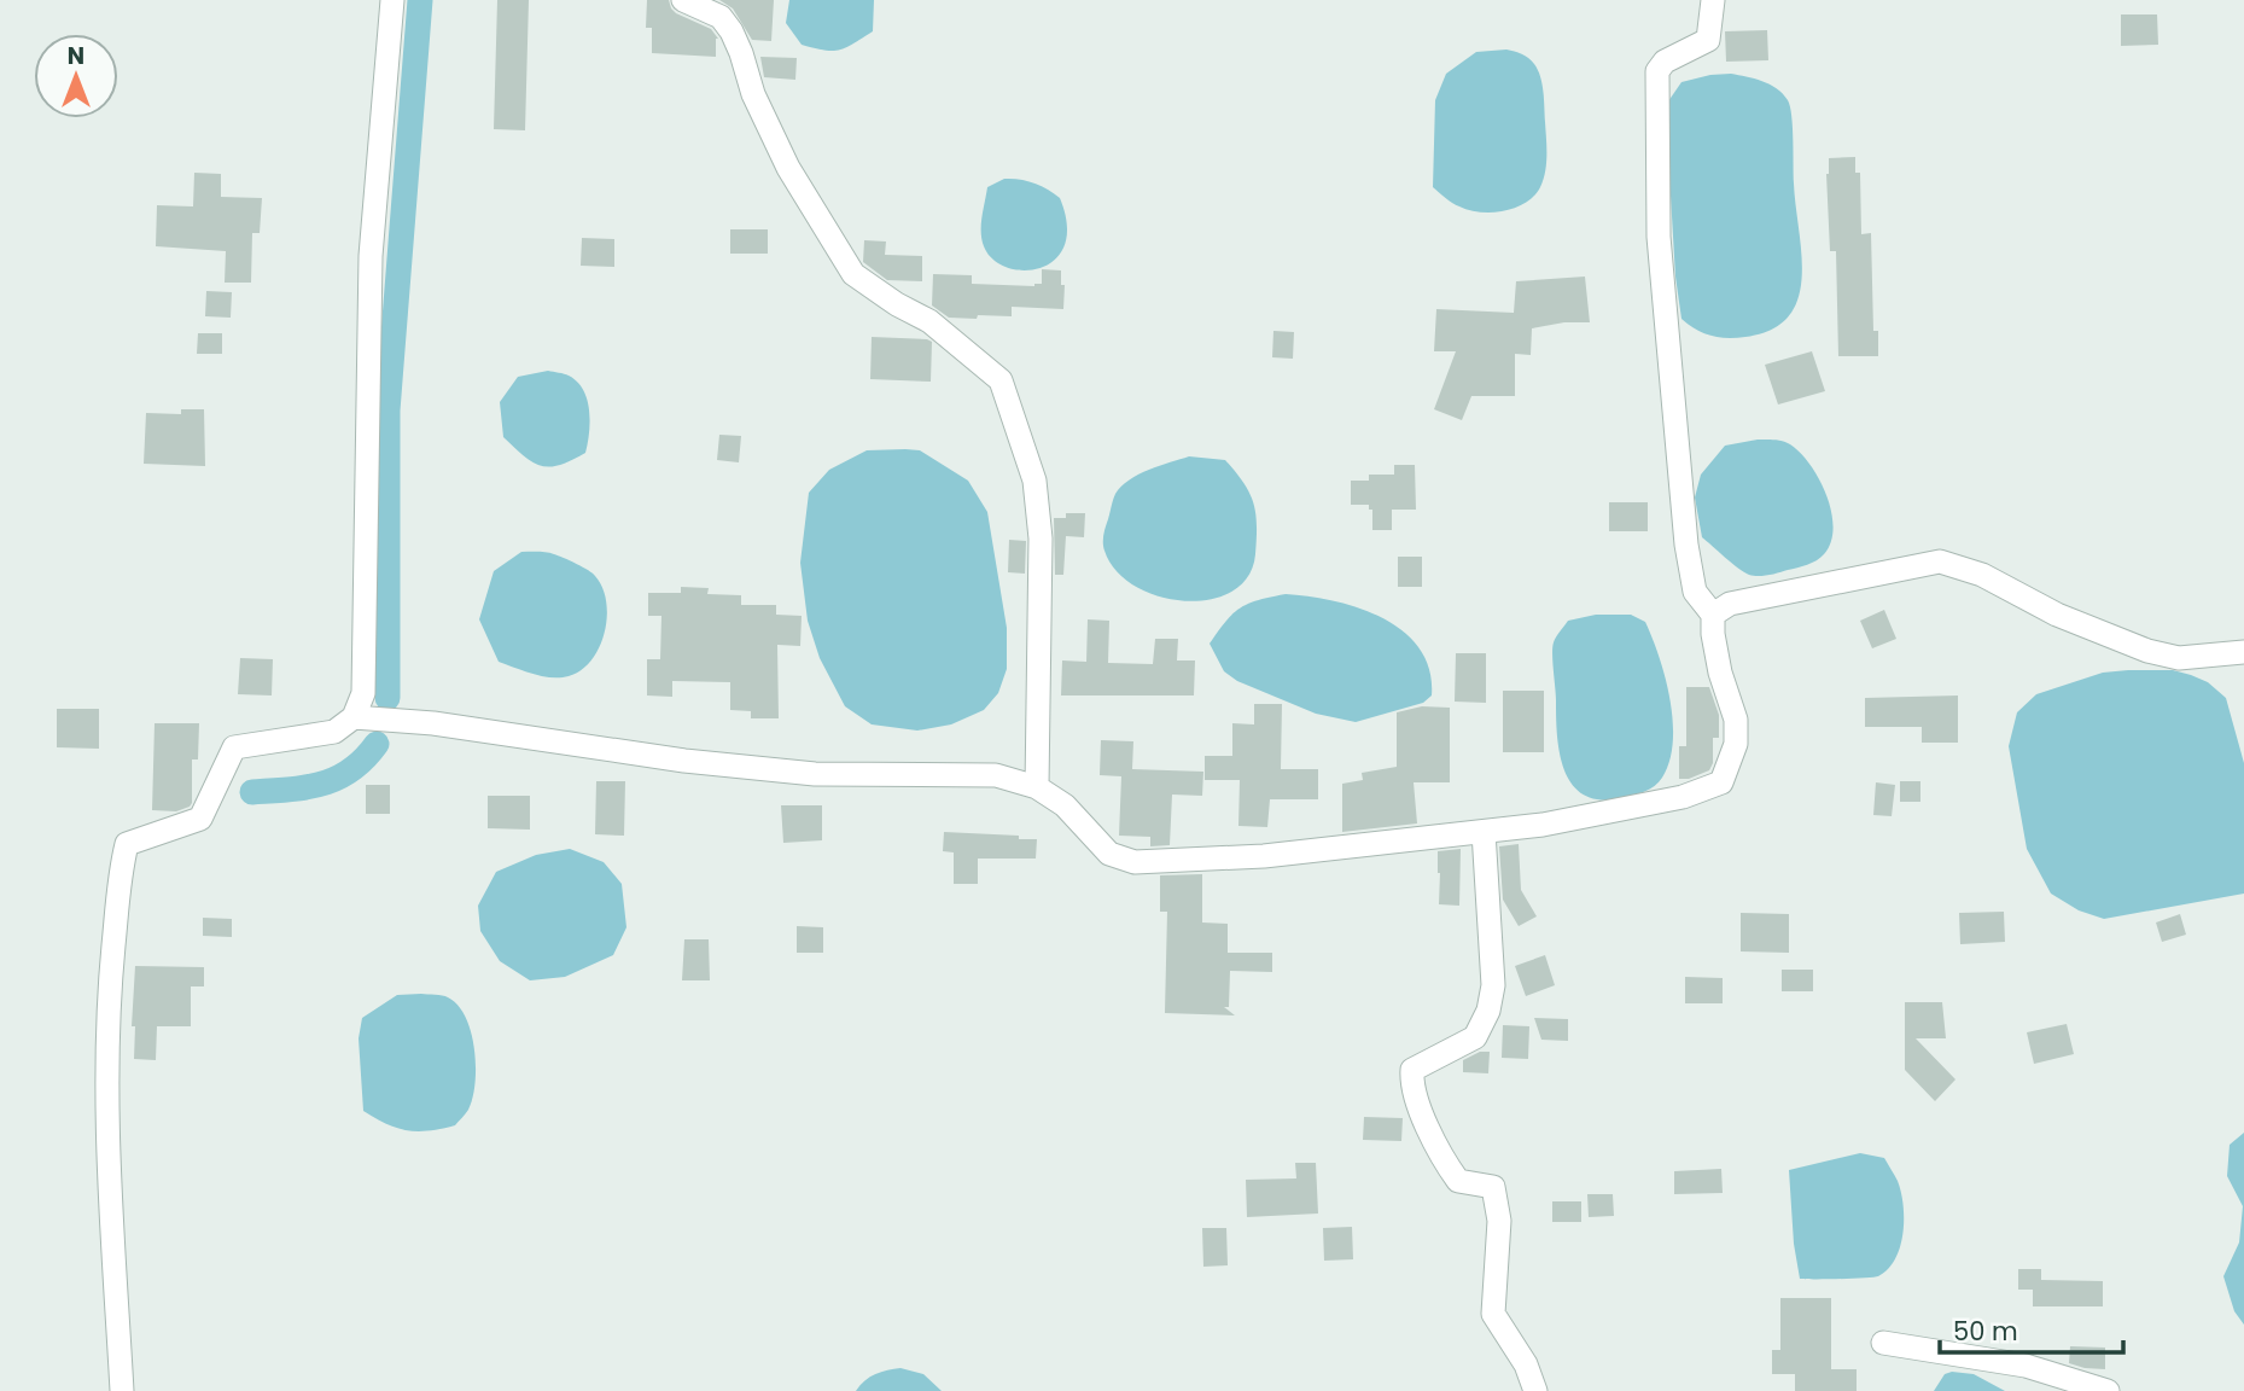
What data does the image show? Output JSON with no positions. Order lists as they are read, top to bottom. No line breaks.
{"scale_bar":"50 m","north":"top"}
